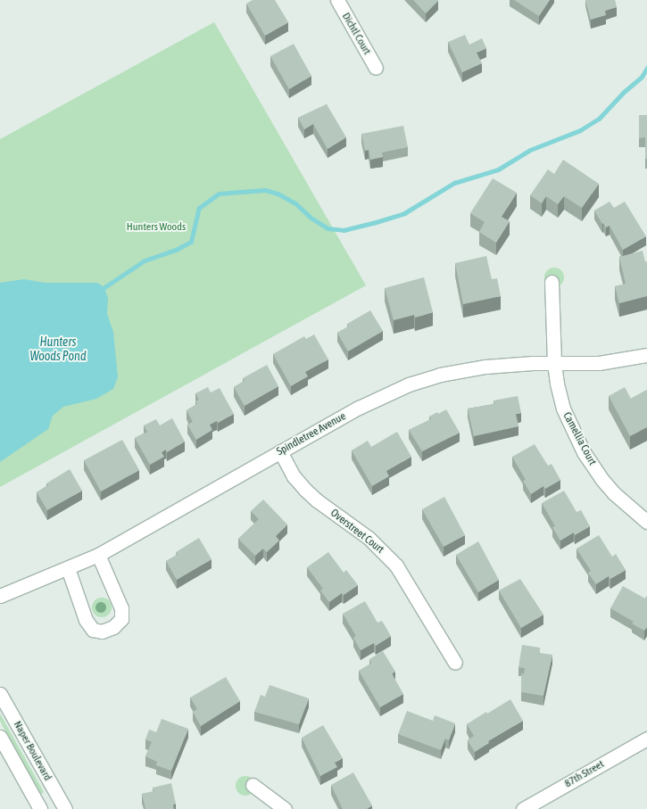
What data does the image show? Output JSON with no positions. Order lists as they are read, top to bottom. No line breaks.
{"streets":{"street":["Dichtl Court","Spindletree Avenue","Camellia Court","Overstreet Court","Naper Boulevard","87th Street"]},"crossings":[["Spindletree Avenue","Camellia Court"],["Spindletree Avenue","Overstreet Court"]],"water":["Hunters Woods Pond"],"parks":["Hunters Woods"]}
